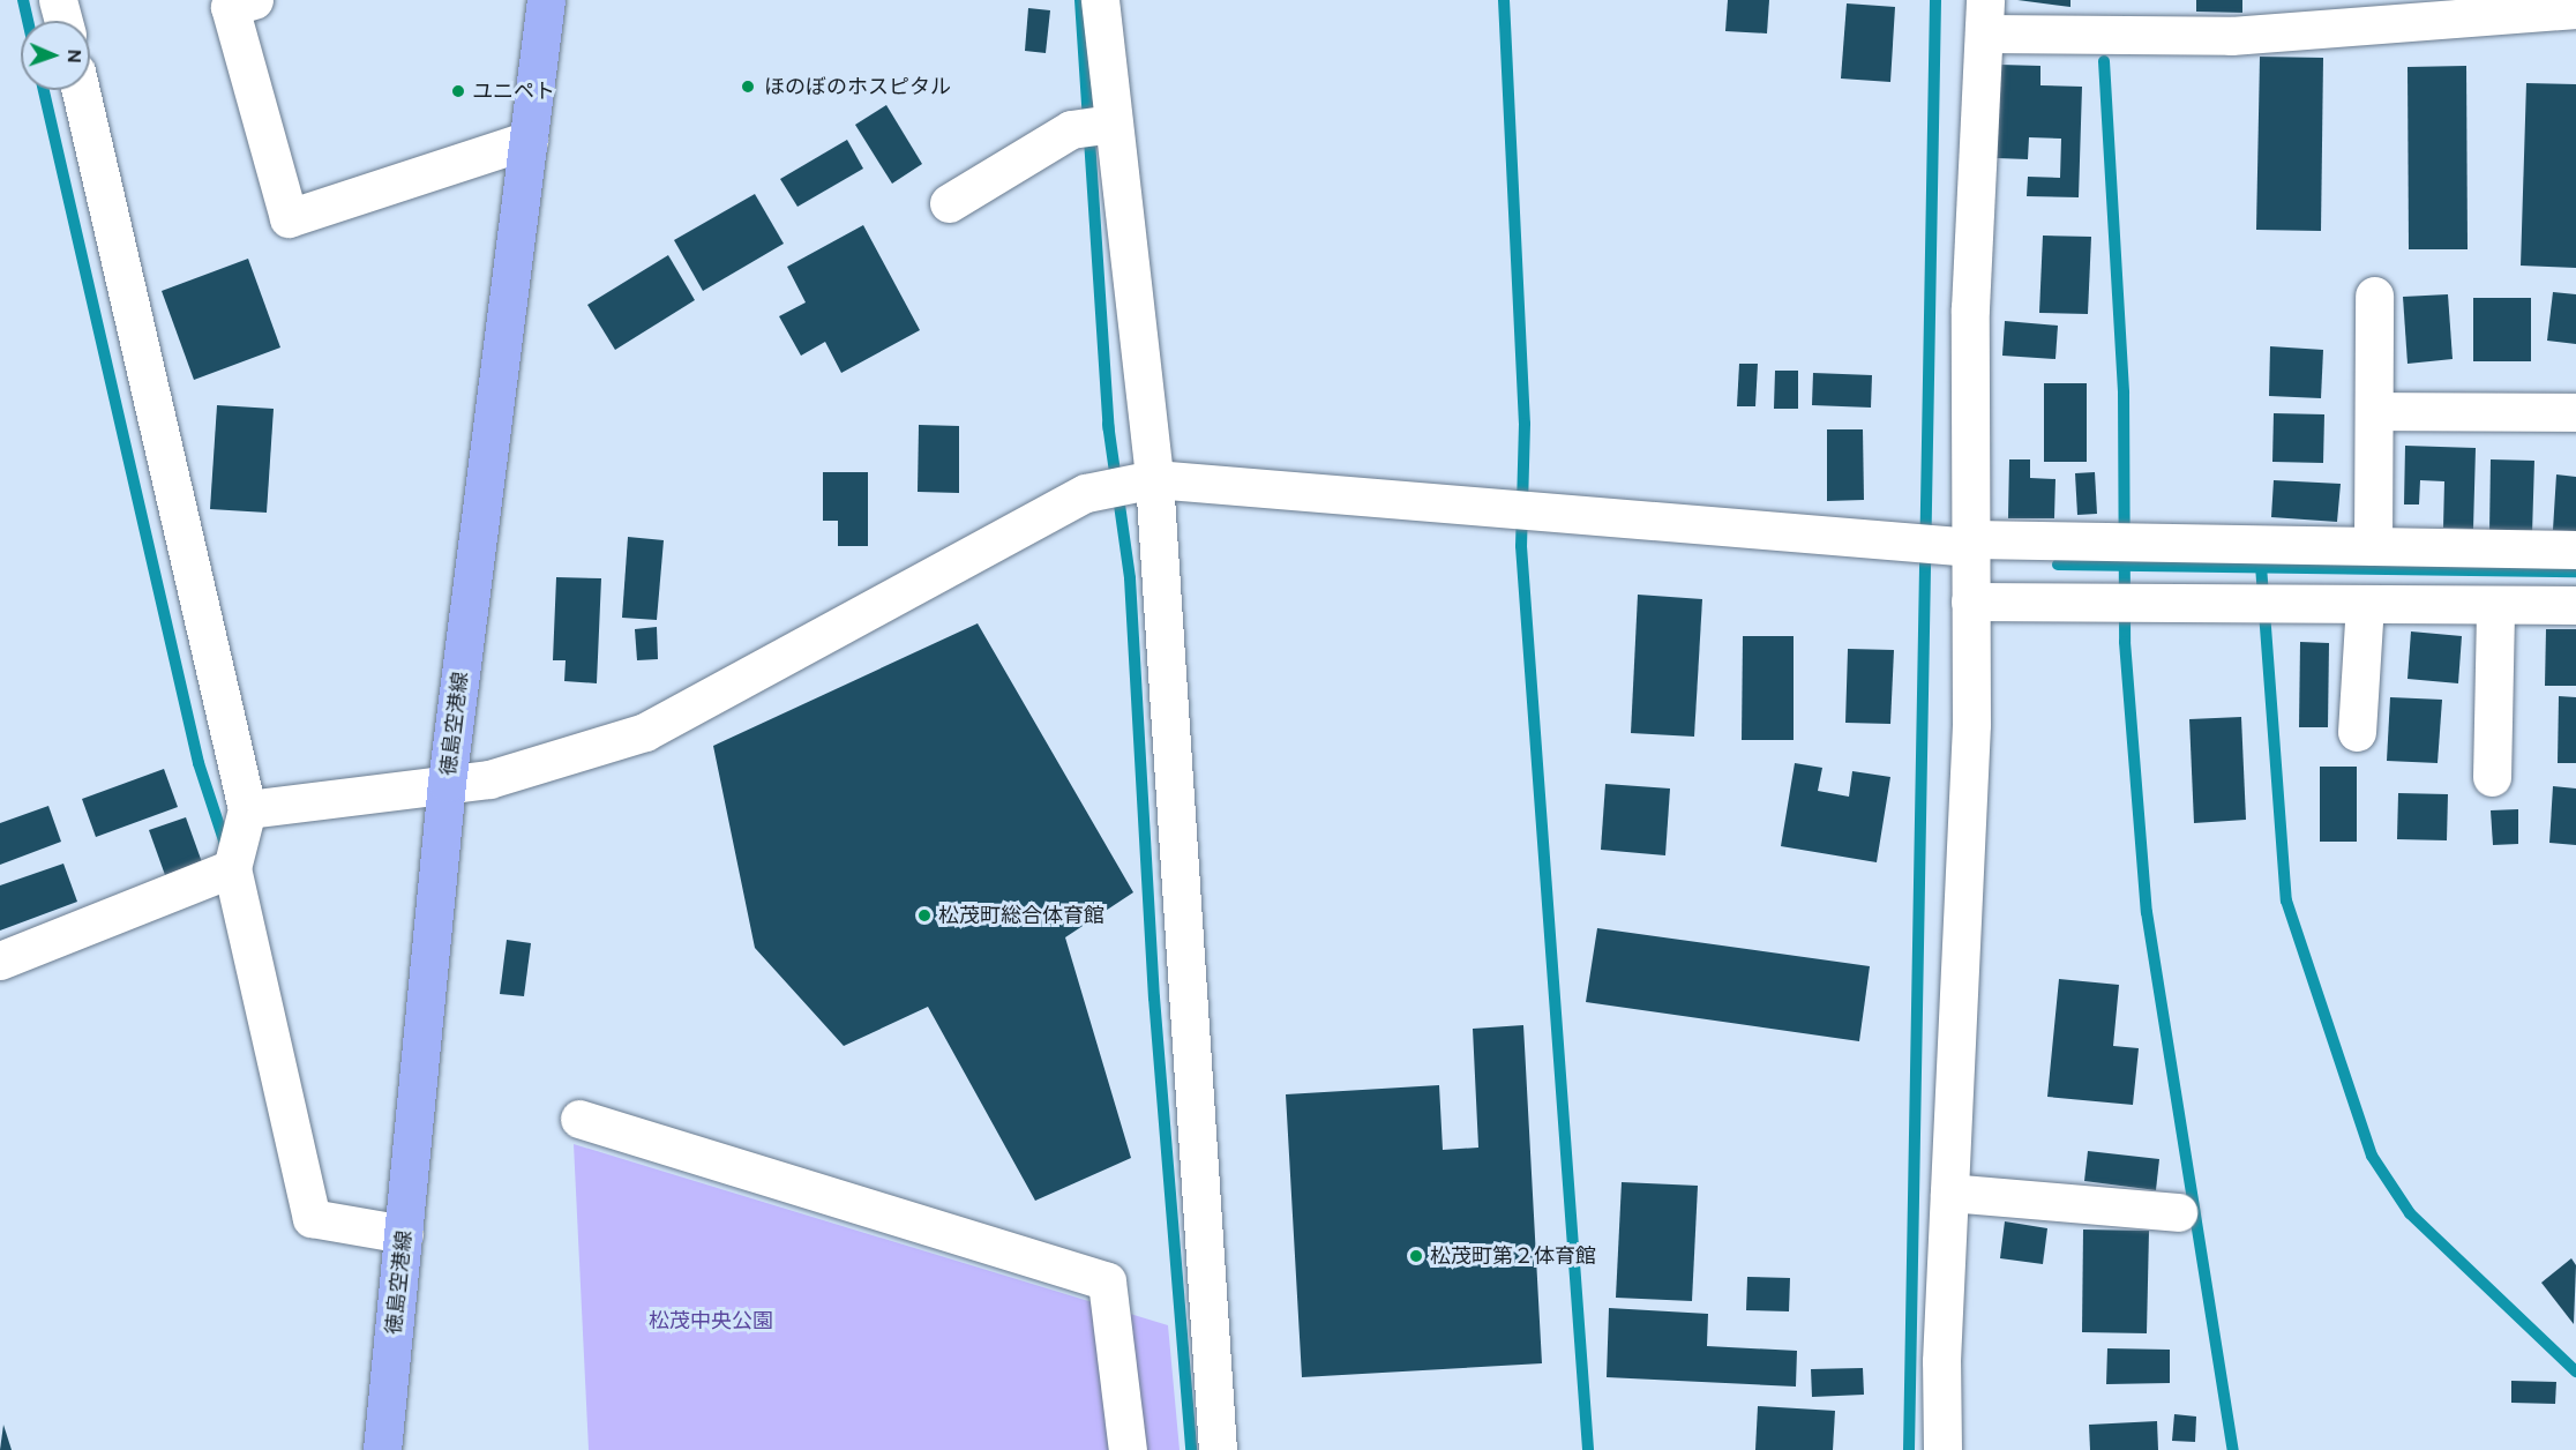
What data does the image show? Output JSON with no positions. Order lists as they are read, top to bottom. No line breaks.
{"streets":{"main road":["徳島空港線"]},"parks":["松茂中央公園"],"places":["ほのぼのホスピタル","ユニペト","松茂町総合体育館","松茂町第２体育館"],"north":"right"}
